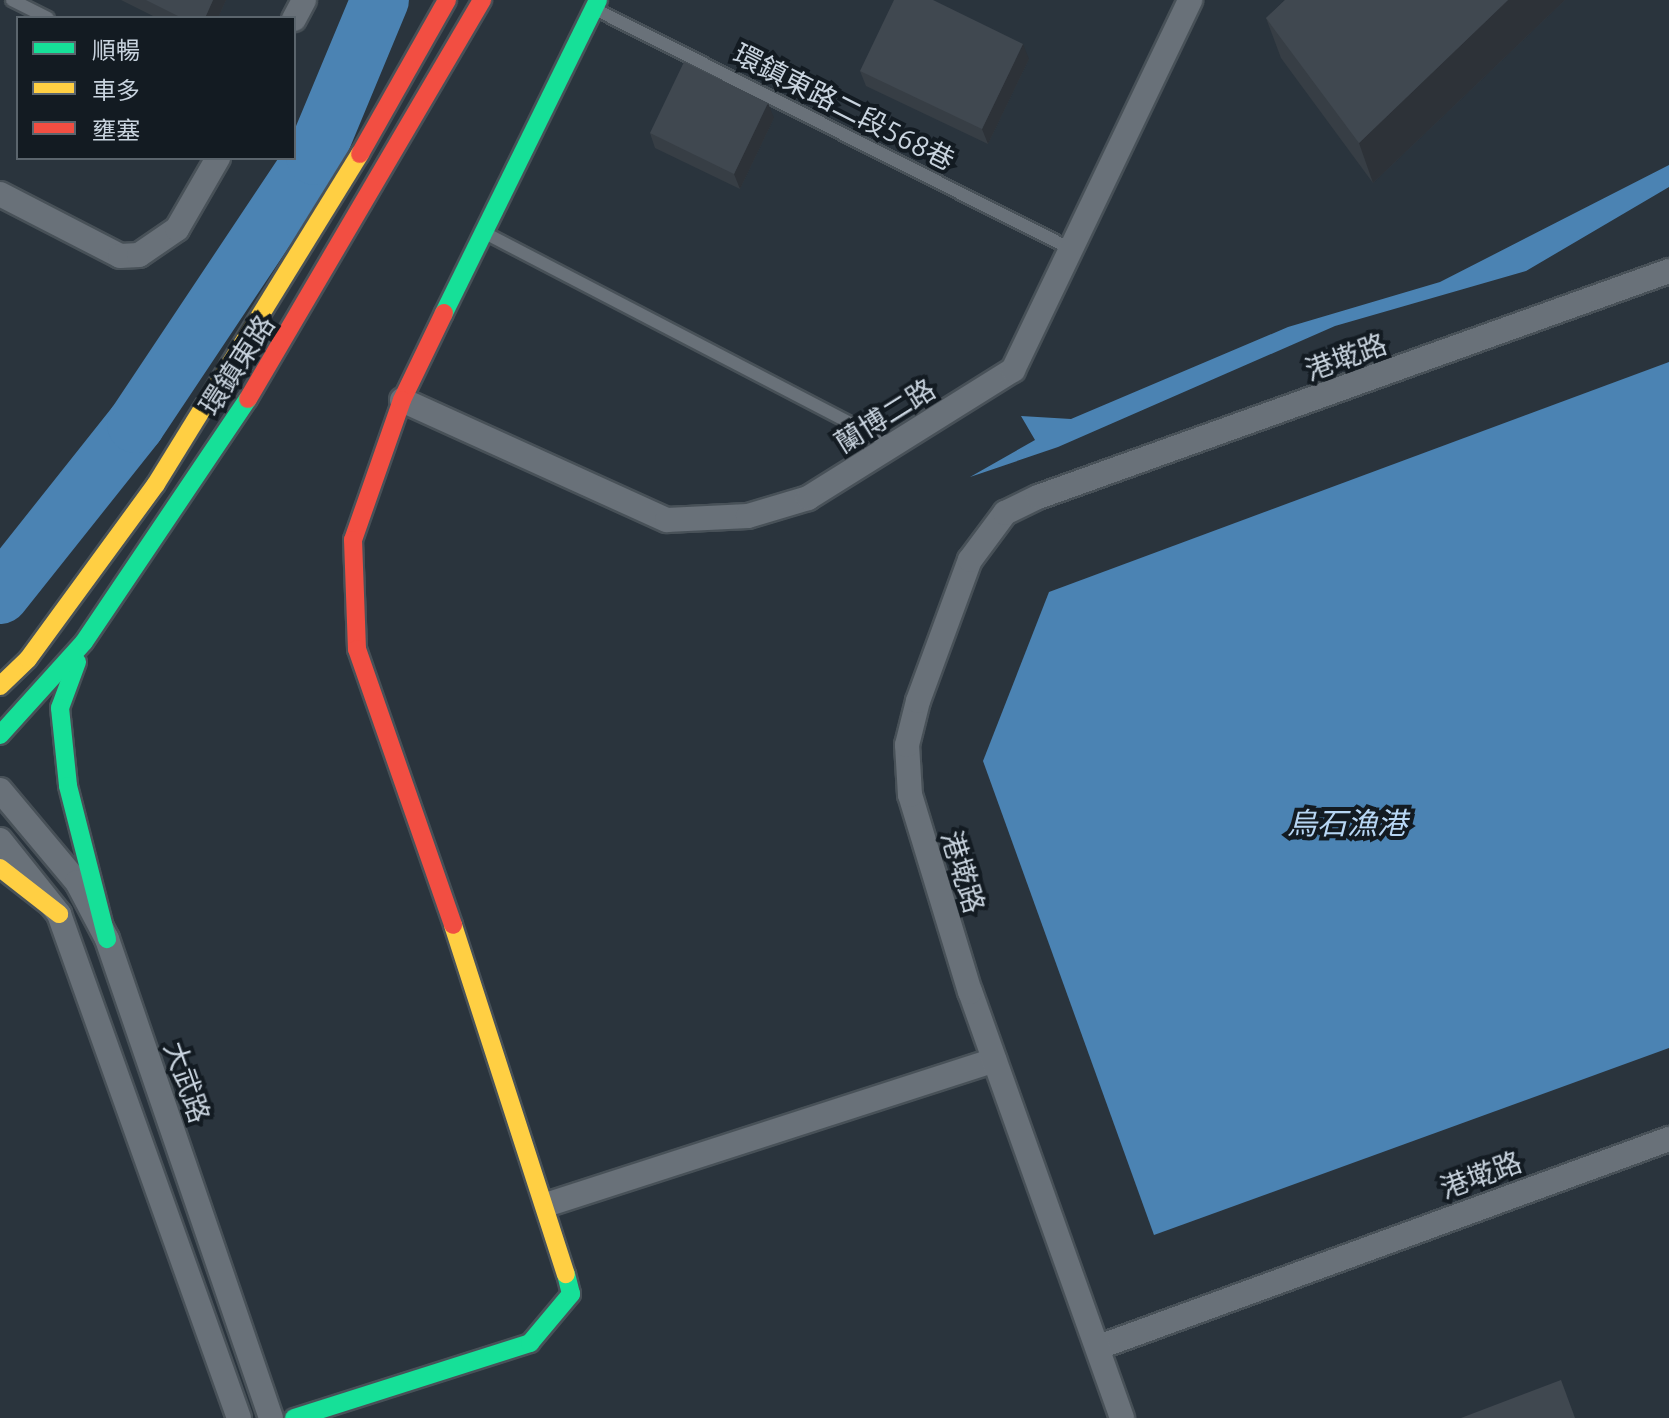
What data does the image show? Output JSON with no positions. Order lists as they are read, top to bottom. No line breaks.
{"streets":{"street":["港墘路","環鎮東路","蘭博二路","大武路"],"lane":["環鎮東路二段568巷"]},"crossings":[["環鎮東路二段568巷","蘭博二路"]],"water":["烏石漁港"],"legend":["順暢","車多","壅塞"]}
